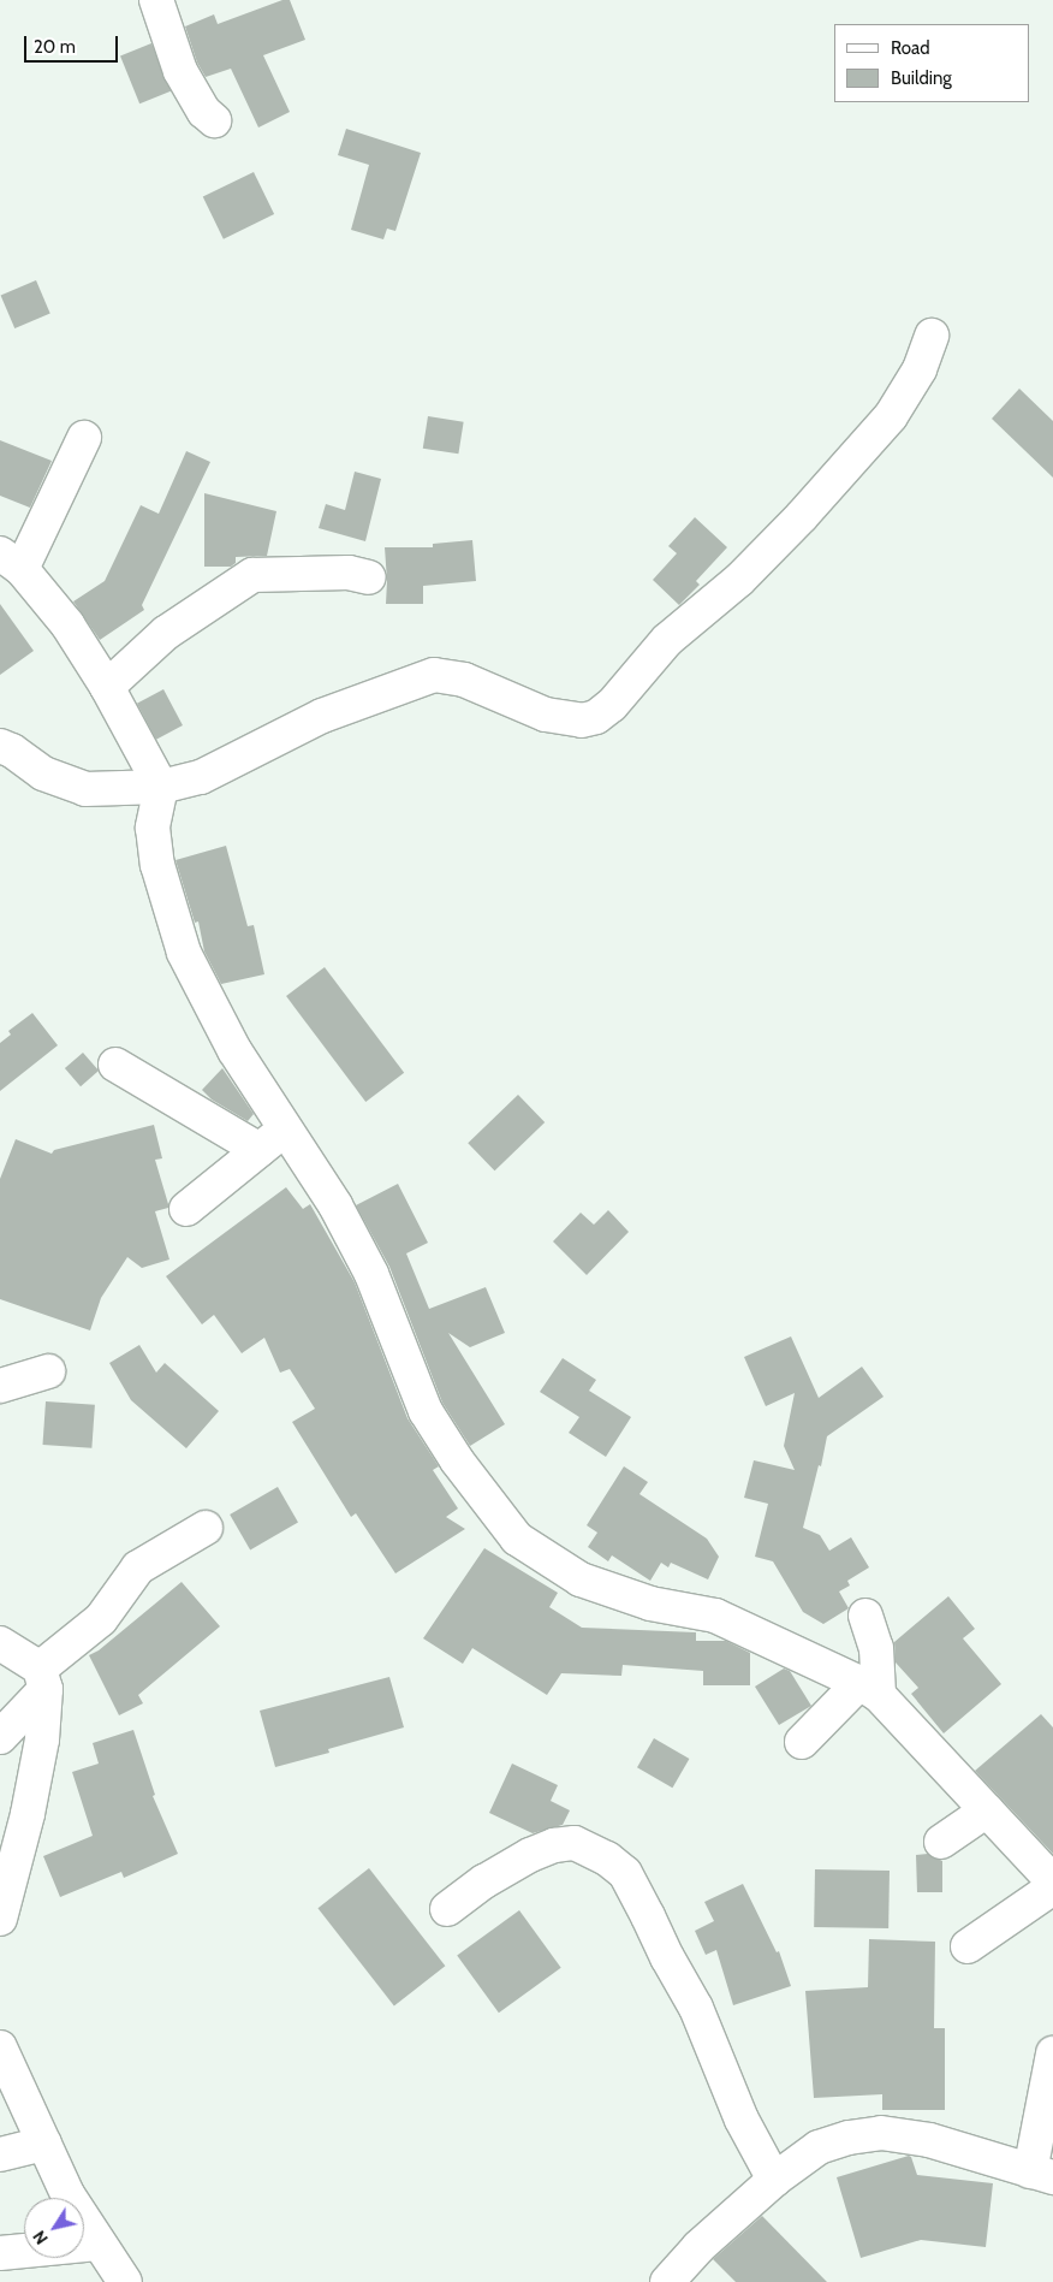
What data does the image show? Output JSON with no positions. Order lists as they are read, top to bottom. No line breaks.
{"legend":["Road","Building"],"scale_bar":"20 m","north":"bottom left"}
